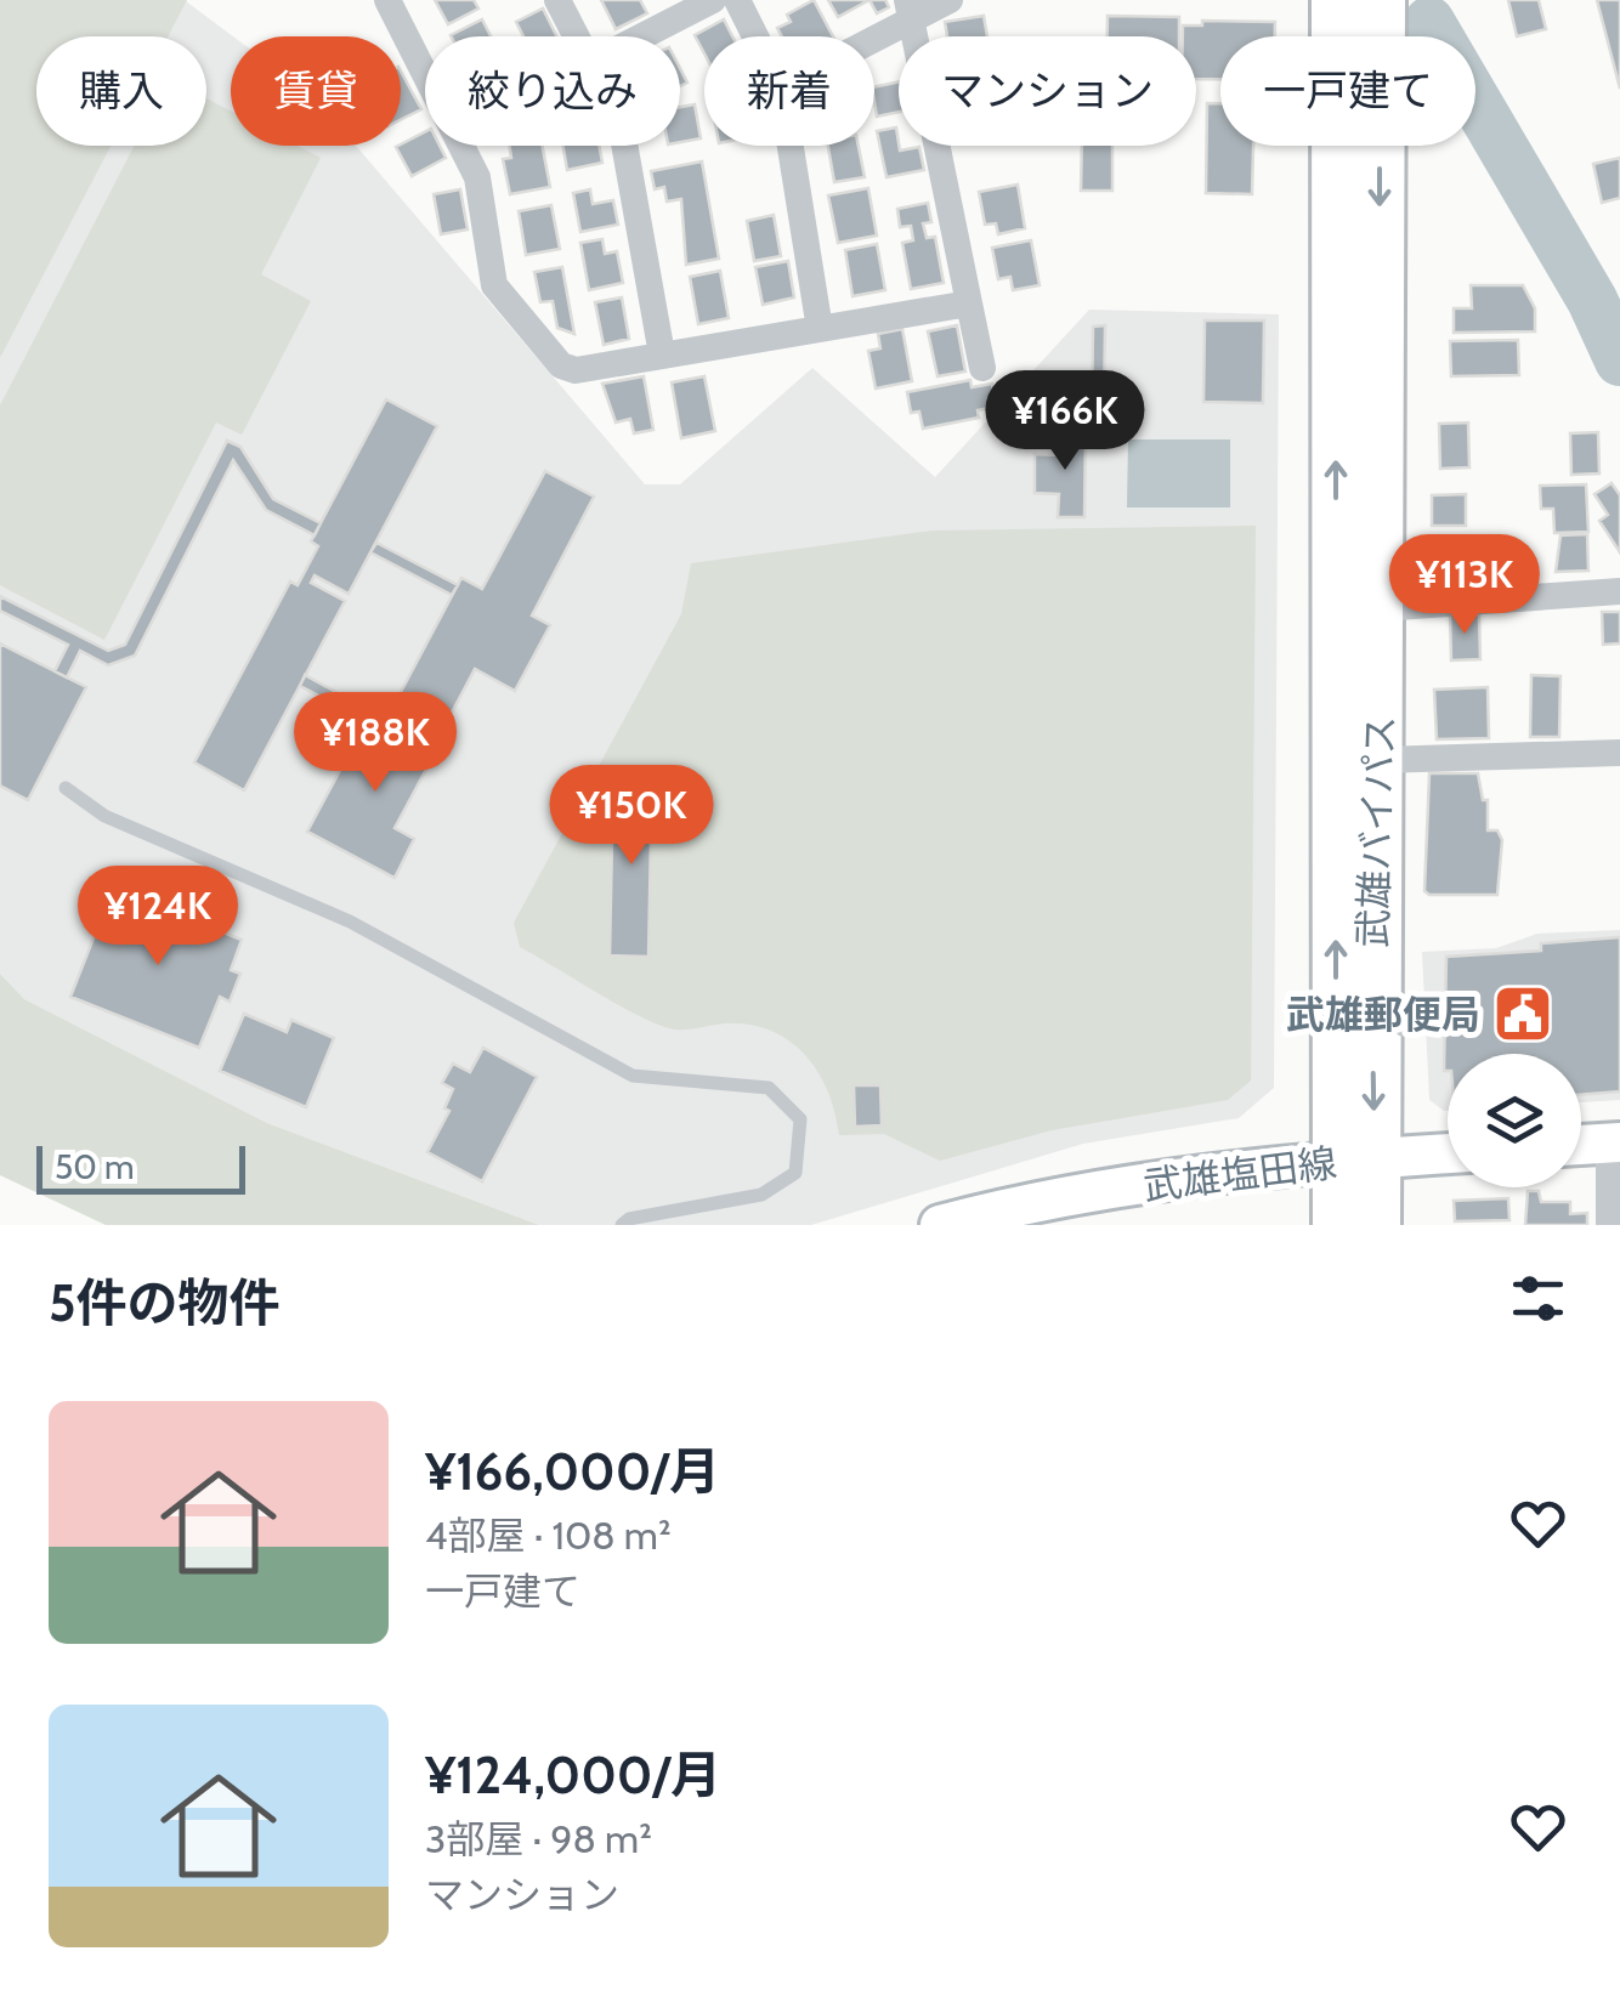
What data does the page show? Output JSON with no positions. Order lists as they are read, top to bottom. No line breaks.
{"streets":{"highway":["武雄バイパス"],"main road":["武雄塩田線"]},"crossings":[["武雄バイパス","武雄塩田線"]],"places":{"public building":["武雄郵便局"]},"scale_bar":"50 m","page":{"chip":["購入","賃貸","絞り込み","新着","マンション","一戸建て"],"price":["¥166K","¥113K","¥188K","¥150K","¥124K"],"scale":"50 m","heading":"5件の物件","list":[{"name":"¥166,000/月","note":"4部屋 · 108 m² · 一戸建て"},{"name":"¥124,000/月","note":"3部屋 · 98 m² · マンション"}]}}
